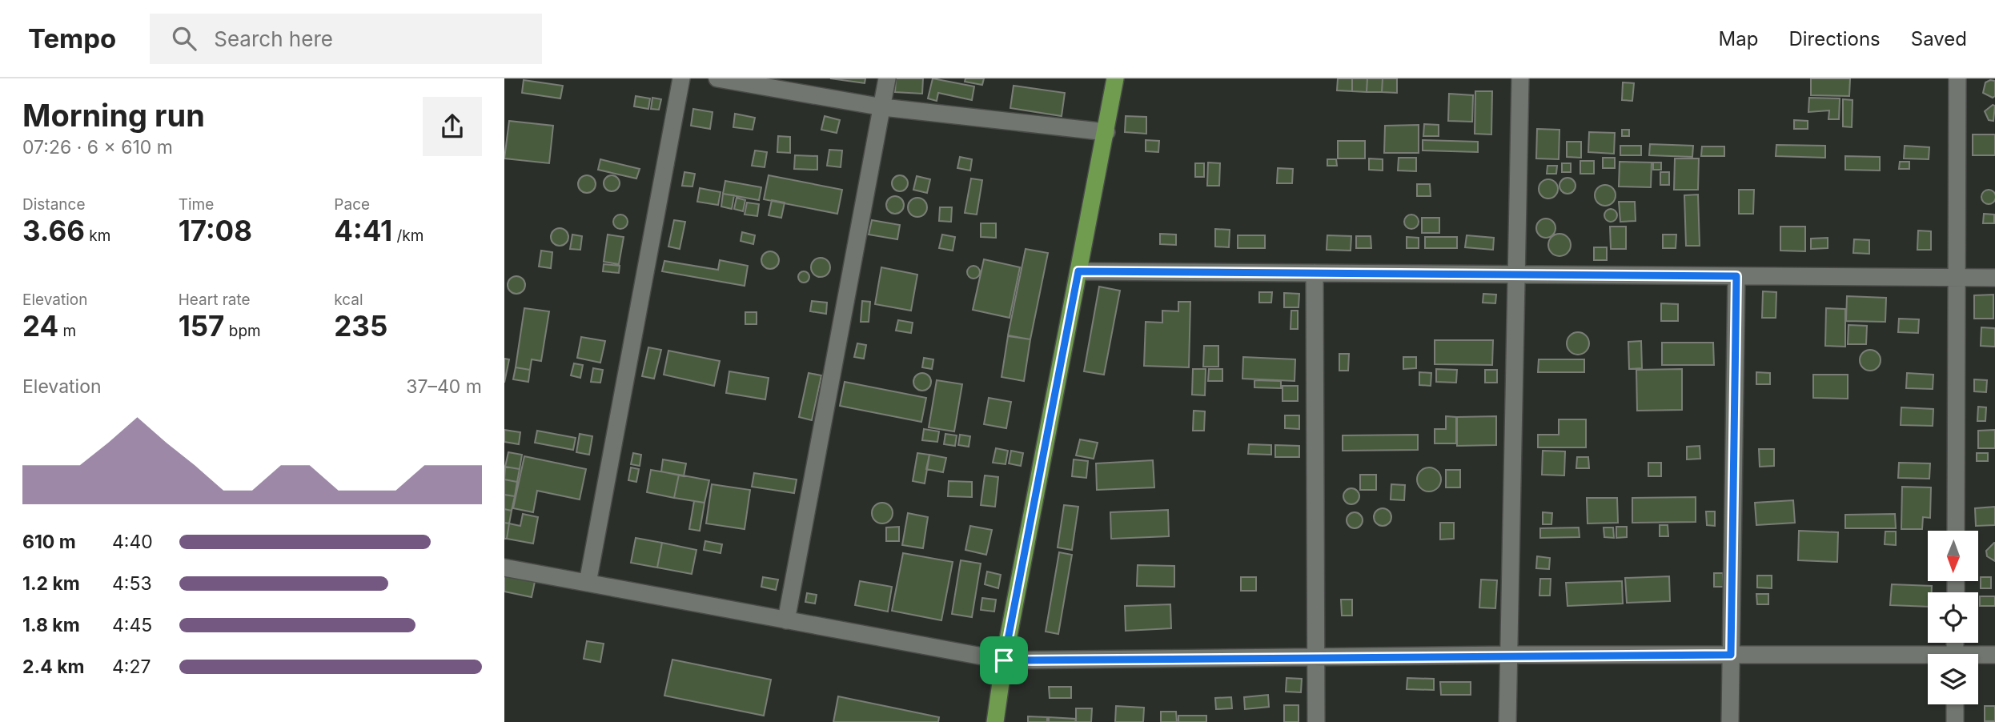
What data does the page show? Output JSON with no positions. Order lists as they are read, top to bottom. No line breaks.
{"north":"bottom","page":{"header":"Tempo","search":"Search here","nav":["Map","Directions","Saved"],"heading":["Morning run","07:26 · 6 × 610 m"],"stats":[["Distance","3.66 km"],["Time","17:08"],["Pace","4:41 /km"],["Elevation","24 m"],["Heart rate","157 bpm"],["kcal","235"]],"chart":["Elevation","37–40 m"],"list":[{"name":"610 m","note":"4:40"},{"name":"1.2 km","note":"4:53"},{"name":"1.8 km","note":"4:45"},{"name":"2.4 km","note":"4:27"}]}}
